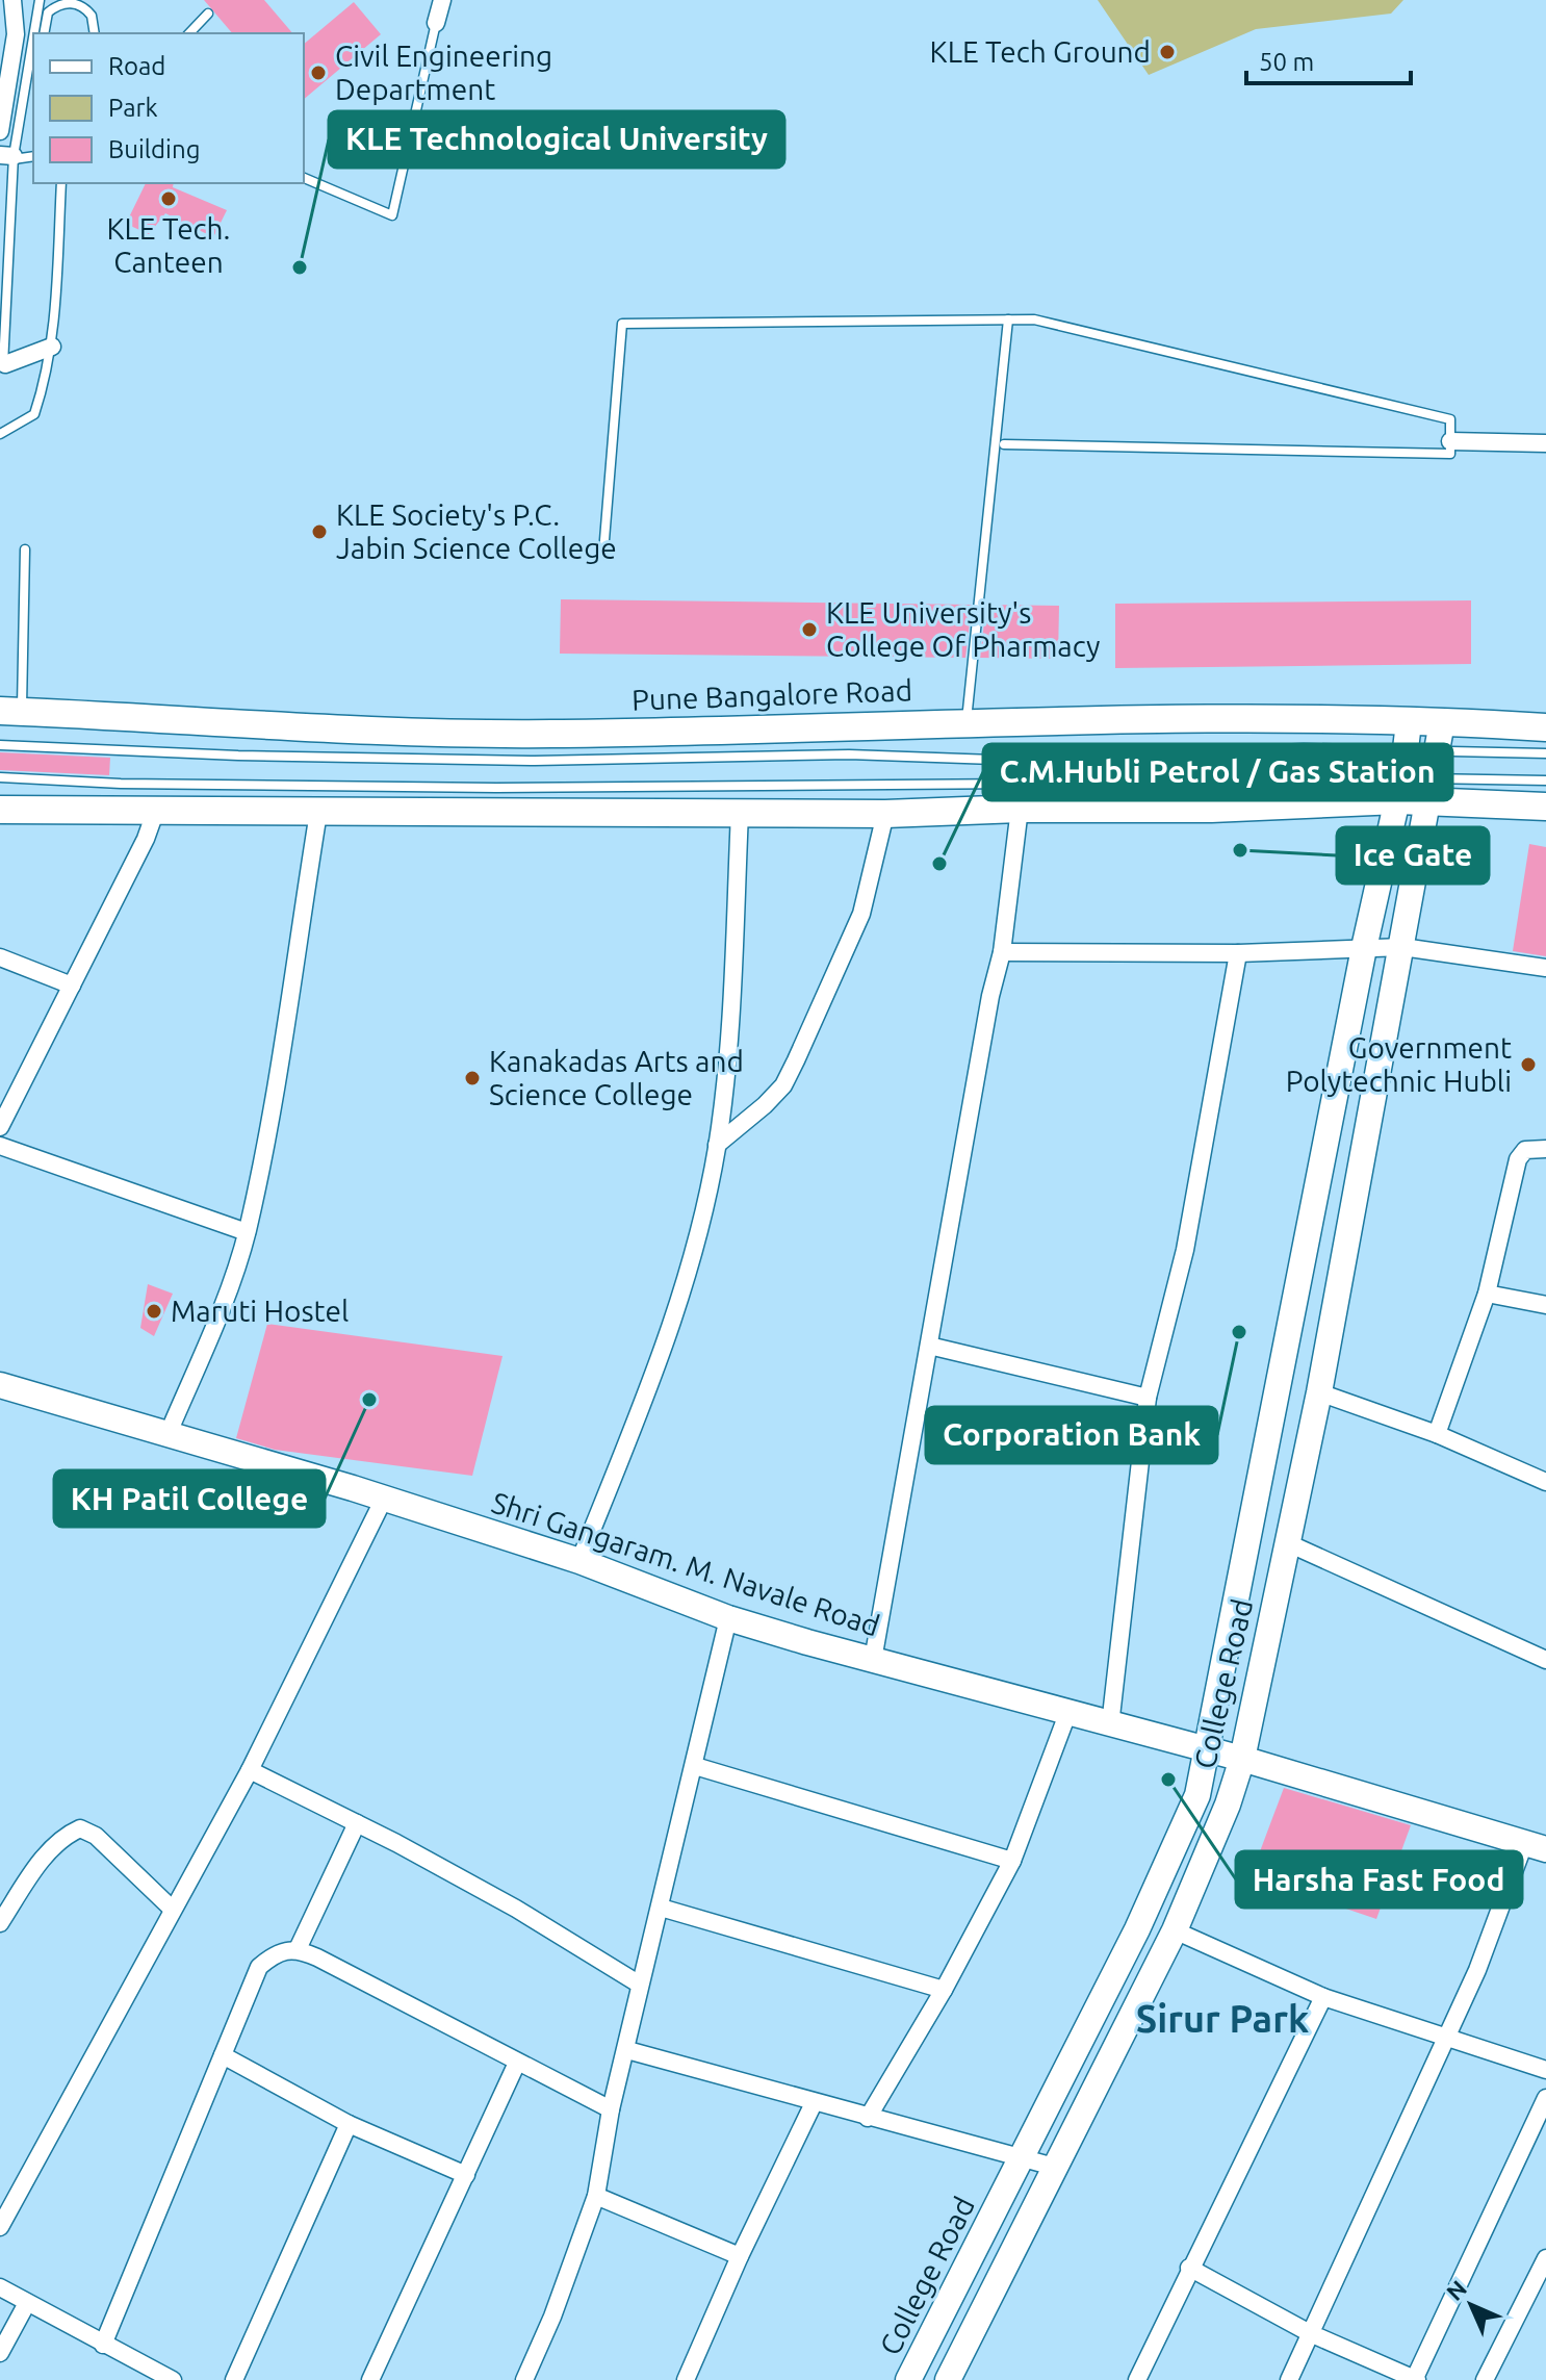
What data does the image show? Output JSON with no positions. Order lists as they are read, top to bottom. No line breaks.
{"streets":{"main road":["Pune Bangalore Road","Shri Gangaram. M. Navale Road","College Road"]},"crossings":[["Pune Bangalore Road","College Road"],["Shri Gangaram. M. Navale Road","College Road"]],"districts":["Sirur Park"],"places":["KLE Tech Ground","Civil Engineering Department","KLE Tech. Canteen","KLE Technological University","KLE Society's P.C. Jabin Science College","KLE University's College Of Pharmacy","Ice Gate","C.M.Hubli Petrol / Gas Station","Government Polytechnic Hubli","Kanakadas Arts and Science College","Maruti Hostel","Corporation Bank","KH Patil College","Harsha Fast Food"],"legend":["Road","Park","Building"],"scale_bar":"50 m","north":"top left"}
